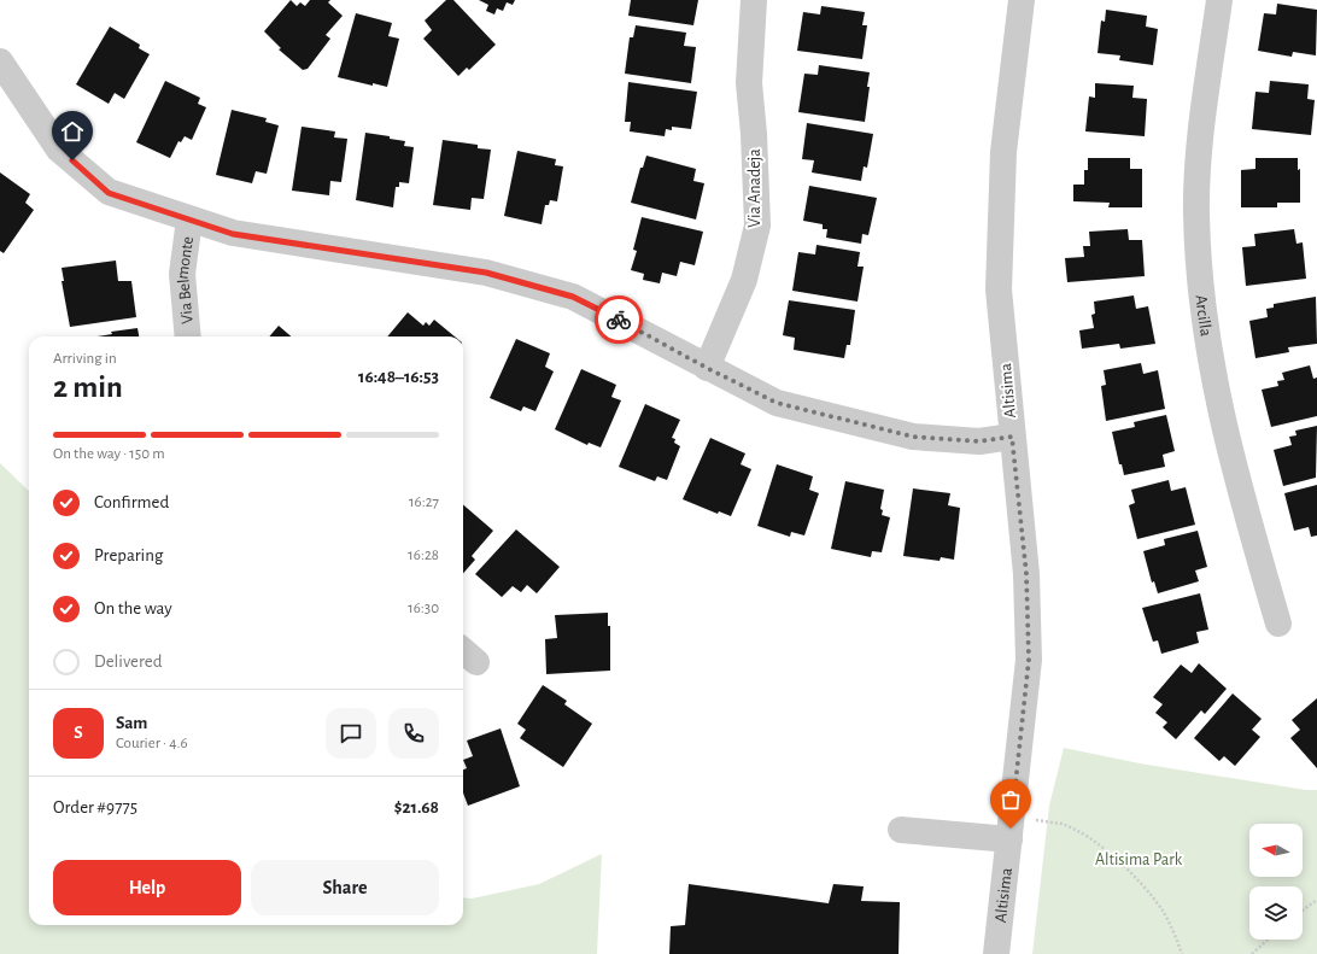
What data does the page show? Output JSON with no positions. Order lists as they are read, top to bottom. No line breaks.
{"streets":{"street":["Via Anadeja","Via Belmonte","Arcilla","Altisima"]},"parks":["Altisima Park"],"north":"left","page":{"heading":["2 min","Arriving in","16:48–16:53"],"panel":["Sam","Courier · 4.6","Order #9775","$21.68"],"bar":"On the way · 150 m","list":[["Confirmed","16:27"],["Preparing","16:28"],["On the way","16:30"],"Delivered"],"round":"S","buttons":["Help","Share"]}}
